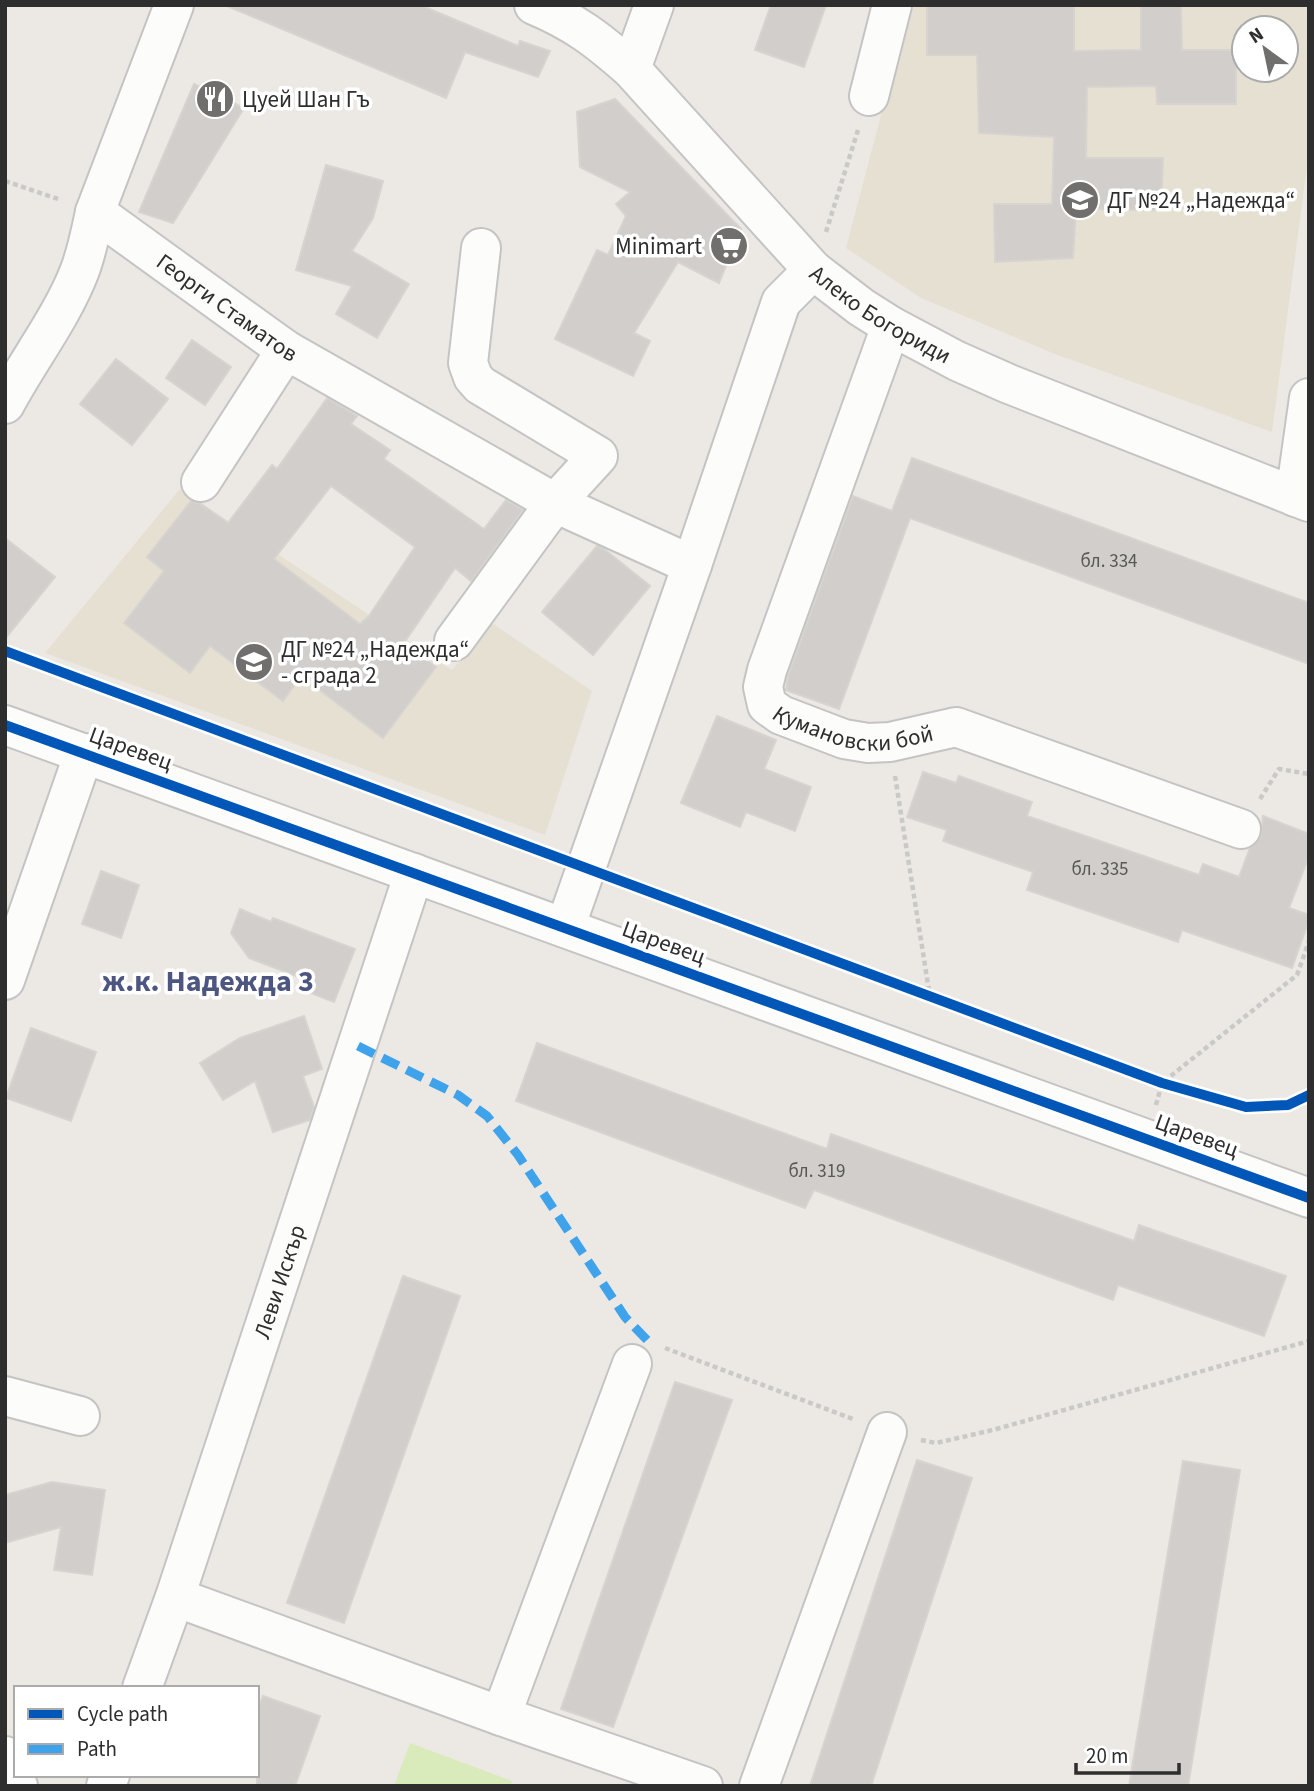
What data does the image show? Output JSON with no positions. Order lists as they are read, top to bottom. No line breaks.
{"streets":{"street":["Георги Стаматов","Алеко Богориди","Кумановски бой","Царевец","Леви Искър"]},"crossings":[["Алеко Богориди","Кумановски бой"],["Царевец","Леви Искър"]],"districts":["ж.к. Надежда 3"],"places":{"restaurant":["Цуей Шан Гъ"],"school or university":["ДГ №24 „Надежда“","ДГ №24 „Надежда“ - сграда 2"],"supermarket":["Minimart"]},"house_numbers":["бл. 334","бл. 335","бл. 319"],"legend":["Cycle path","Path"],"scale_bar":"20 m","north":"top left"}
